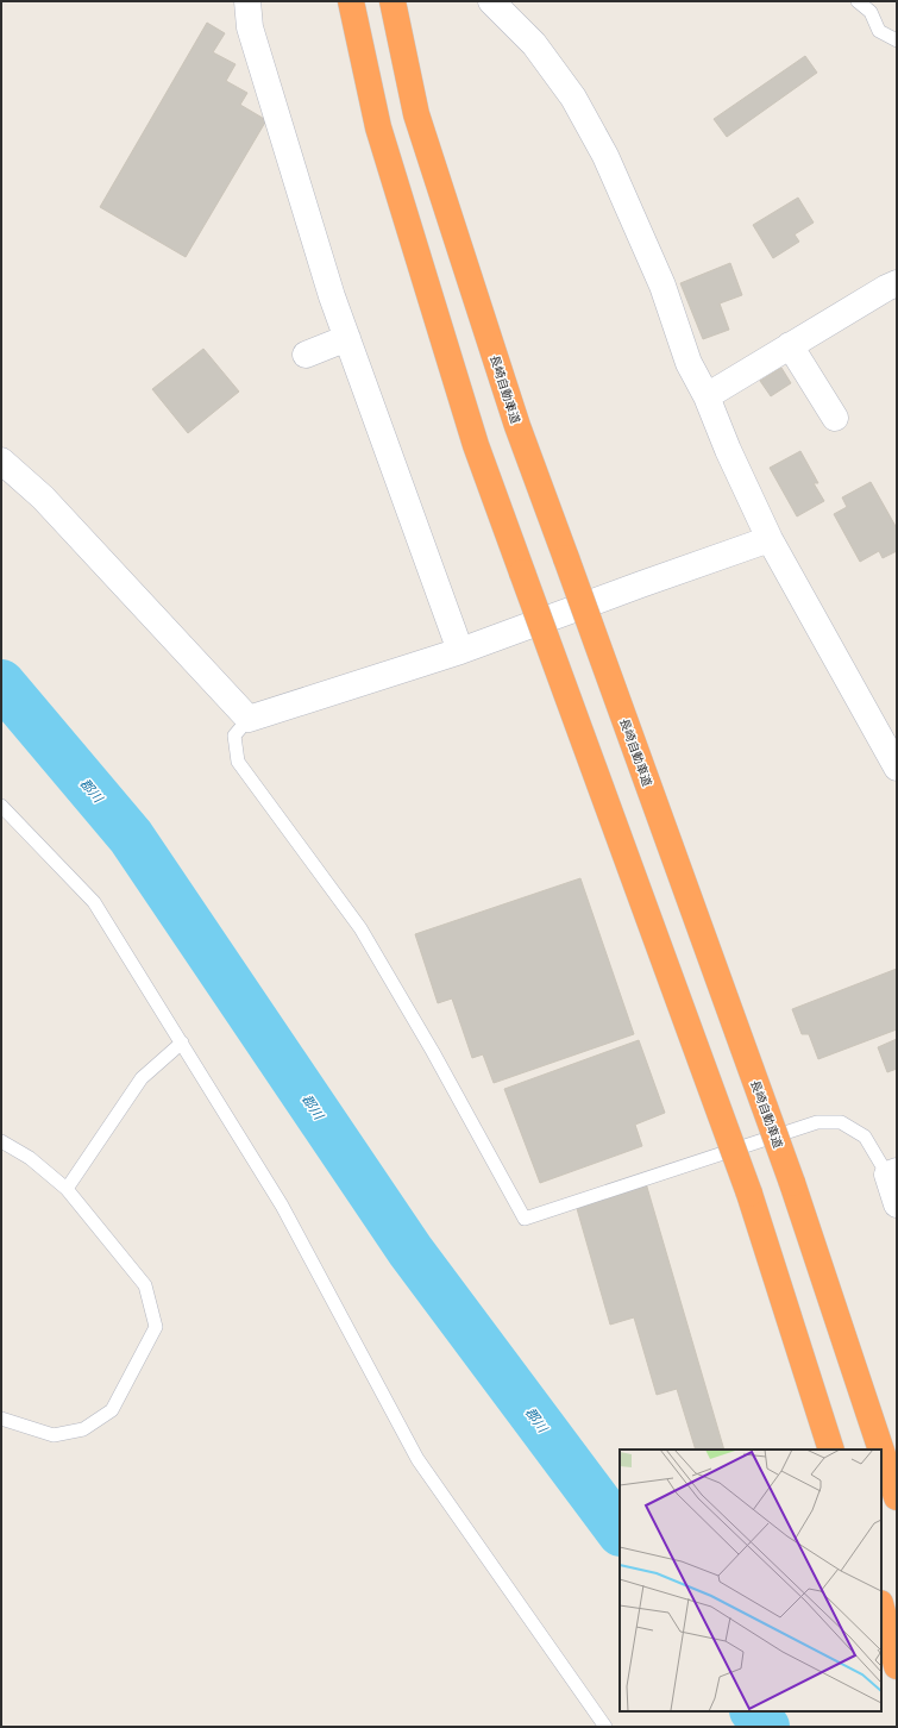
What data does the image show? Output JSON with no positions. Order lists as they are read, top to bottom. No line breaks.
{"streets":{"highway":["長崎自動車道"]},"water":["郡川"]}
